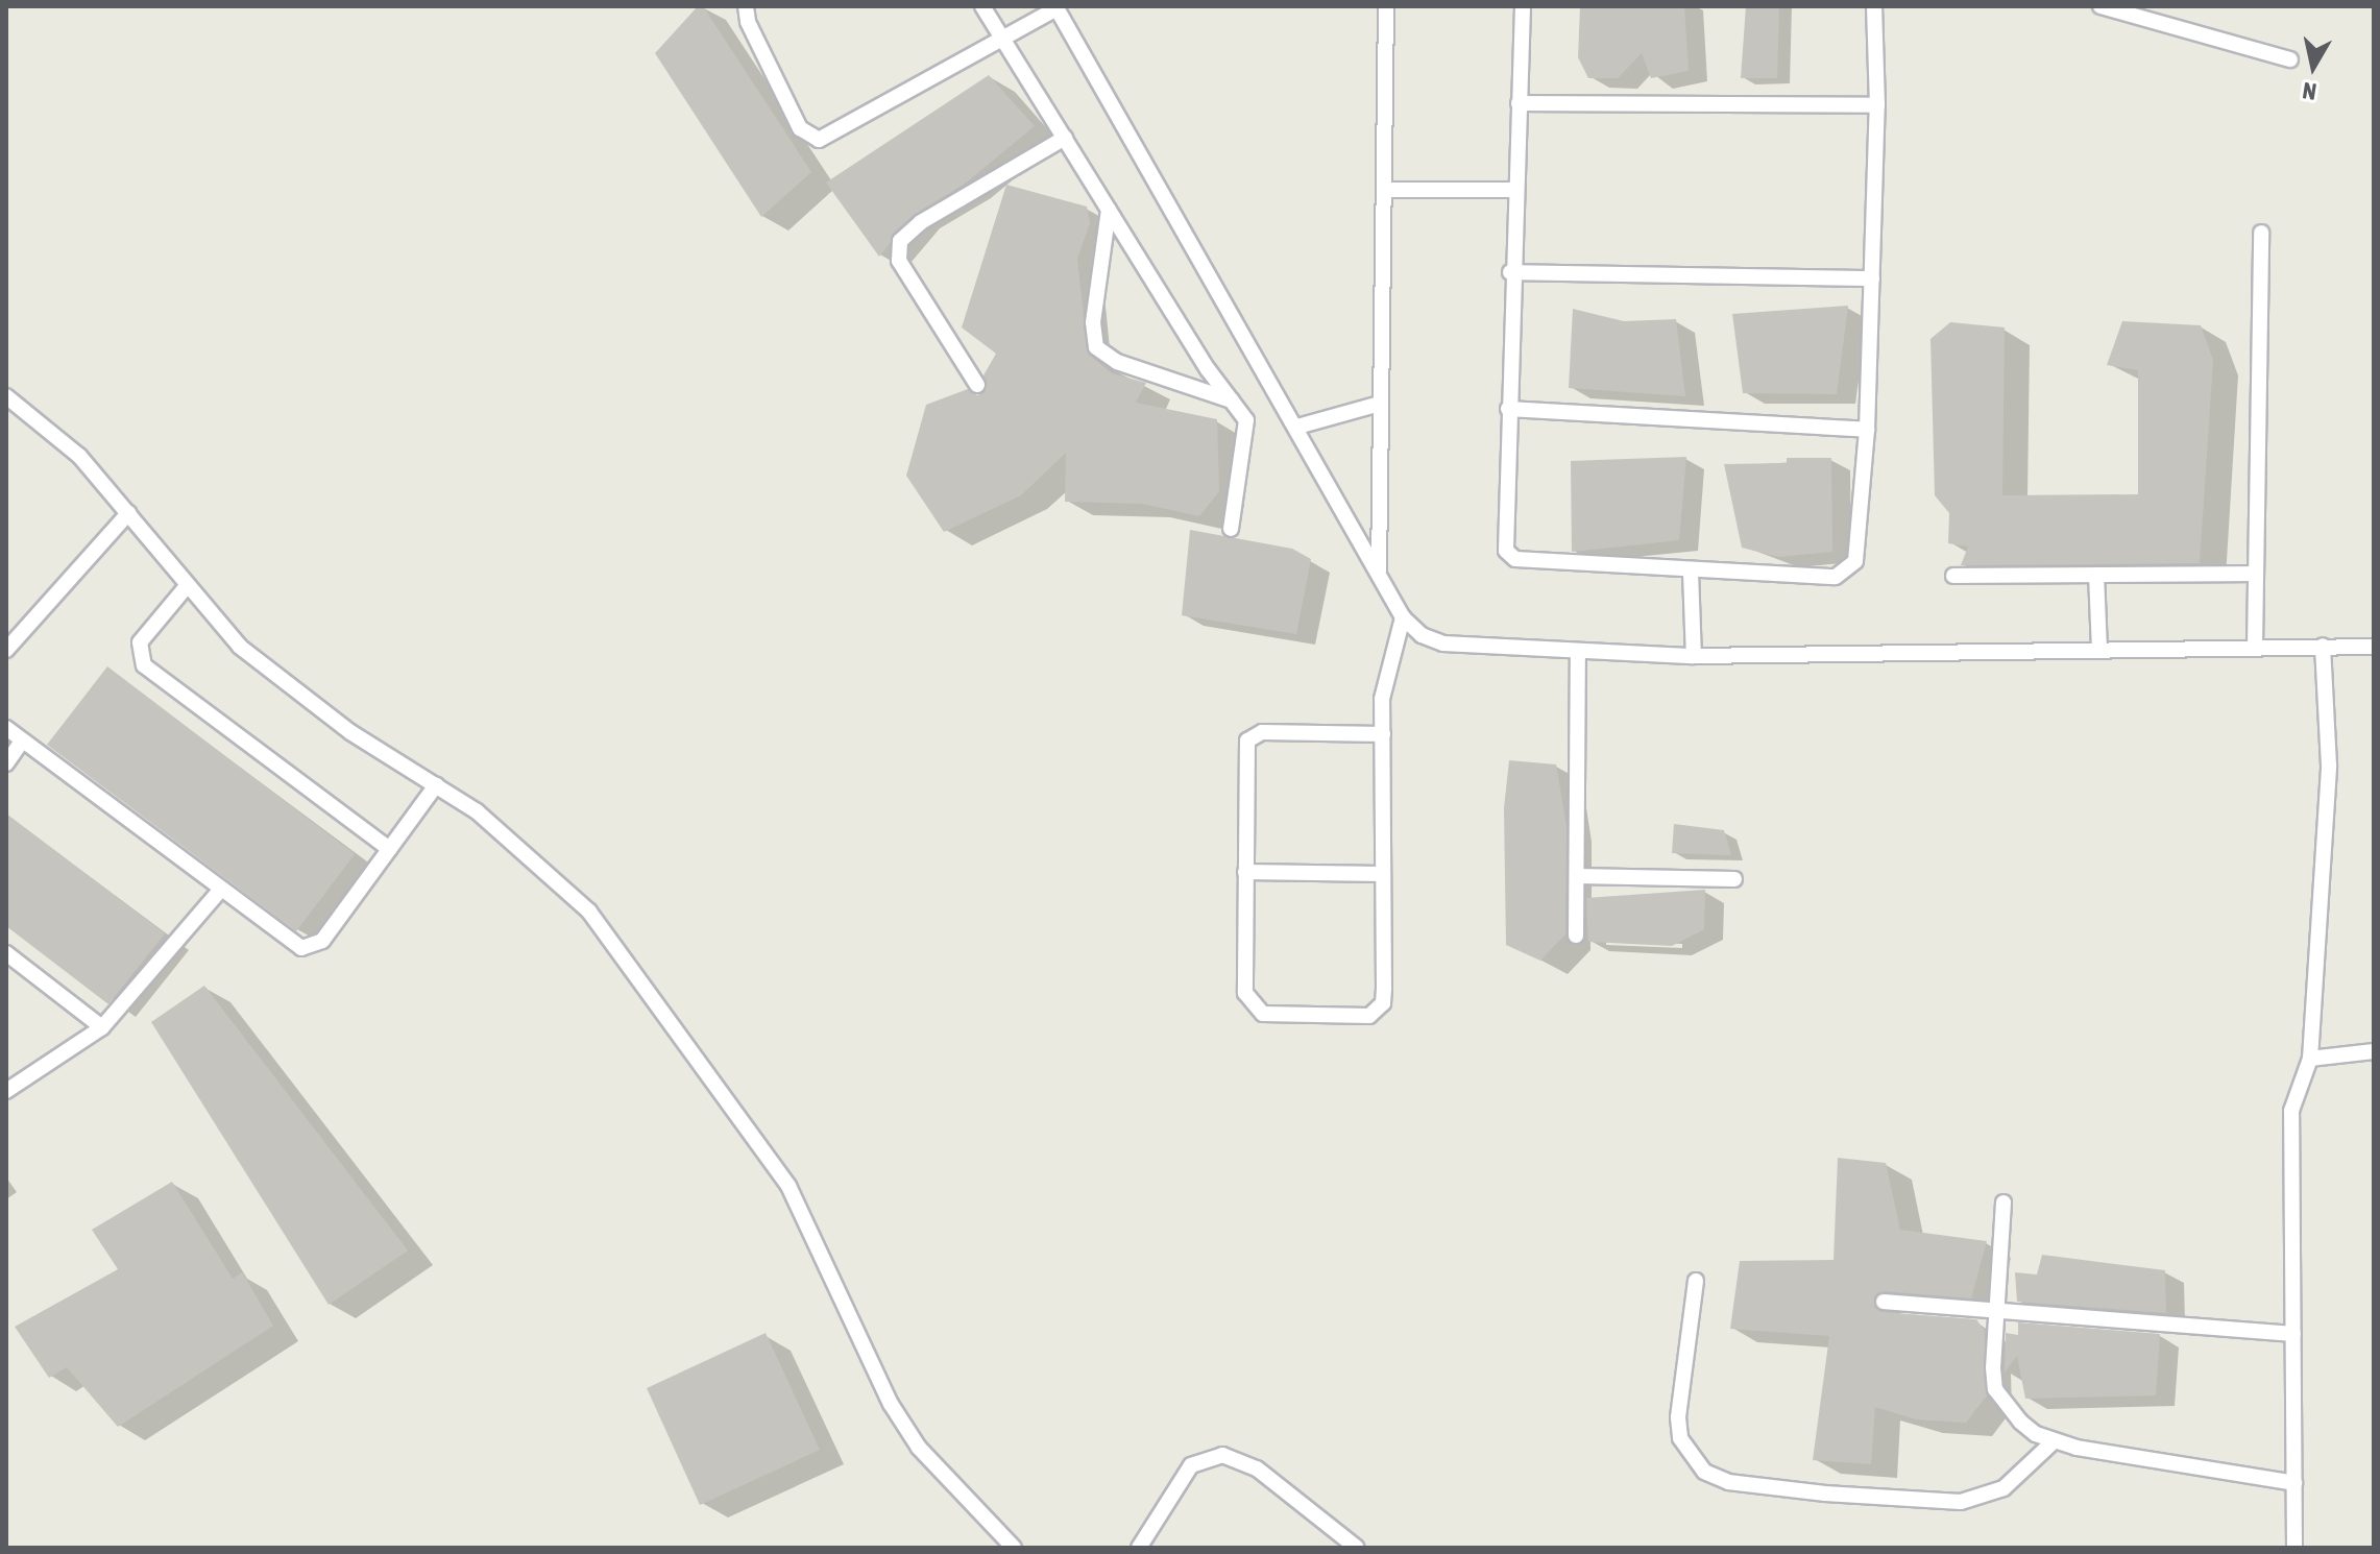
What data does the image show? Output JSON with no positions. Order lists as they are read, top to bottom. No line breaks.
{"north":"bottom"}
